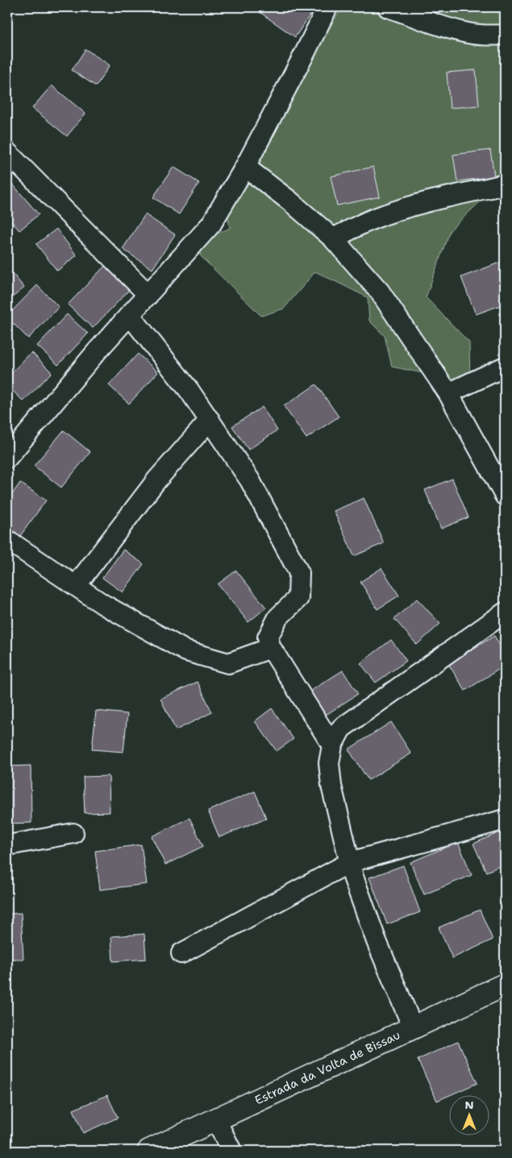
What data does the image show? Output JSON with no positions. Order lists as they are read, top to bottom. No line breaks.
{"streets":{"main road":["Estrada da Volta de Bissau"]},"north":"top"}
